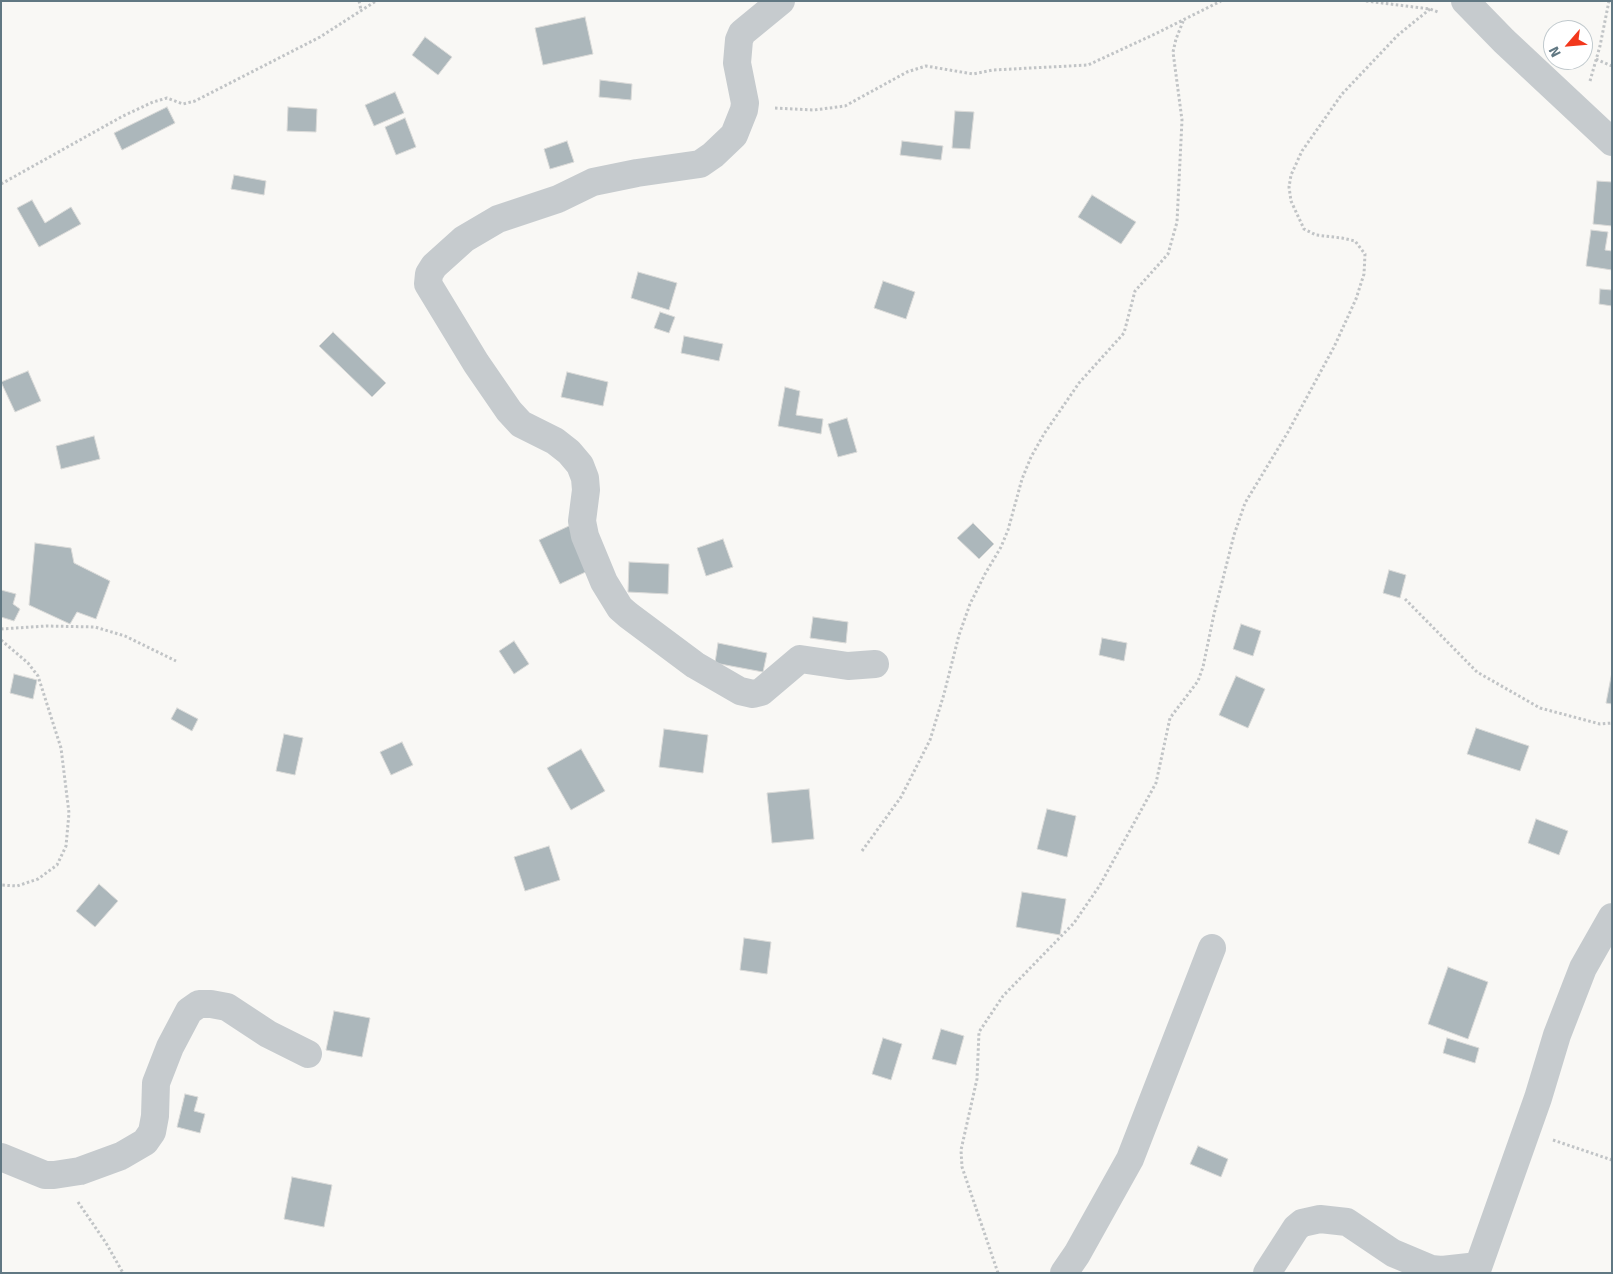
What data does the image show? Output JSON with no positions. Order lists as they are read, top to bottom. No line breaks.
{"north":"bottom left"}
